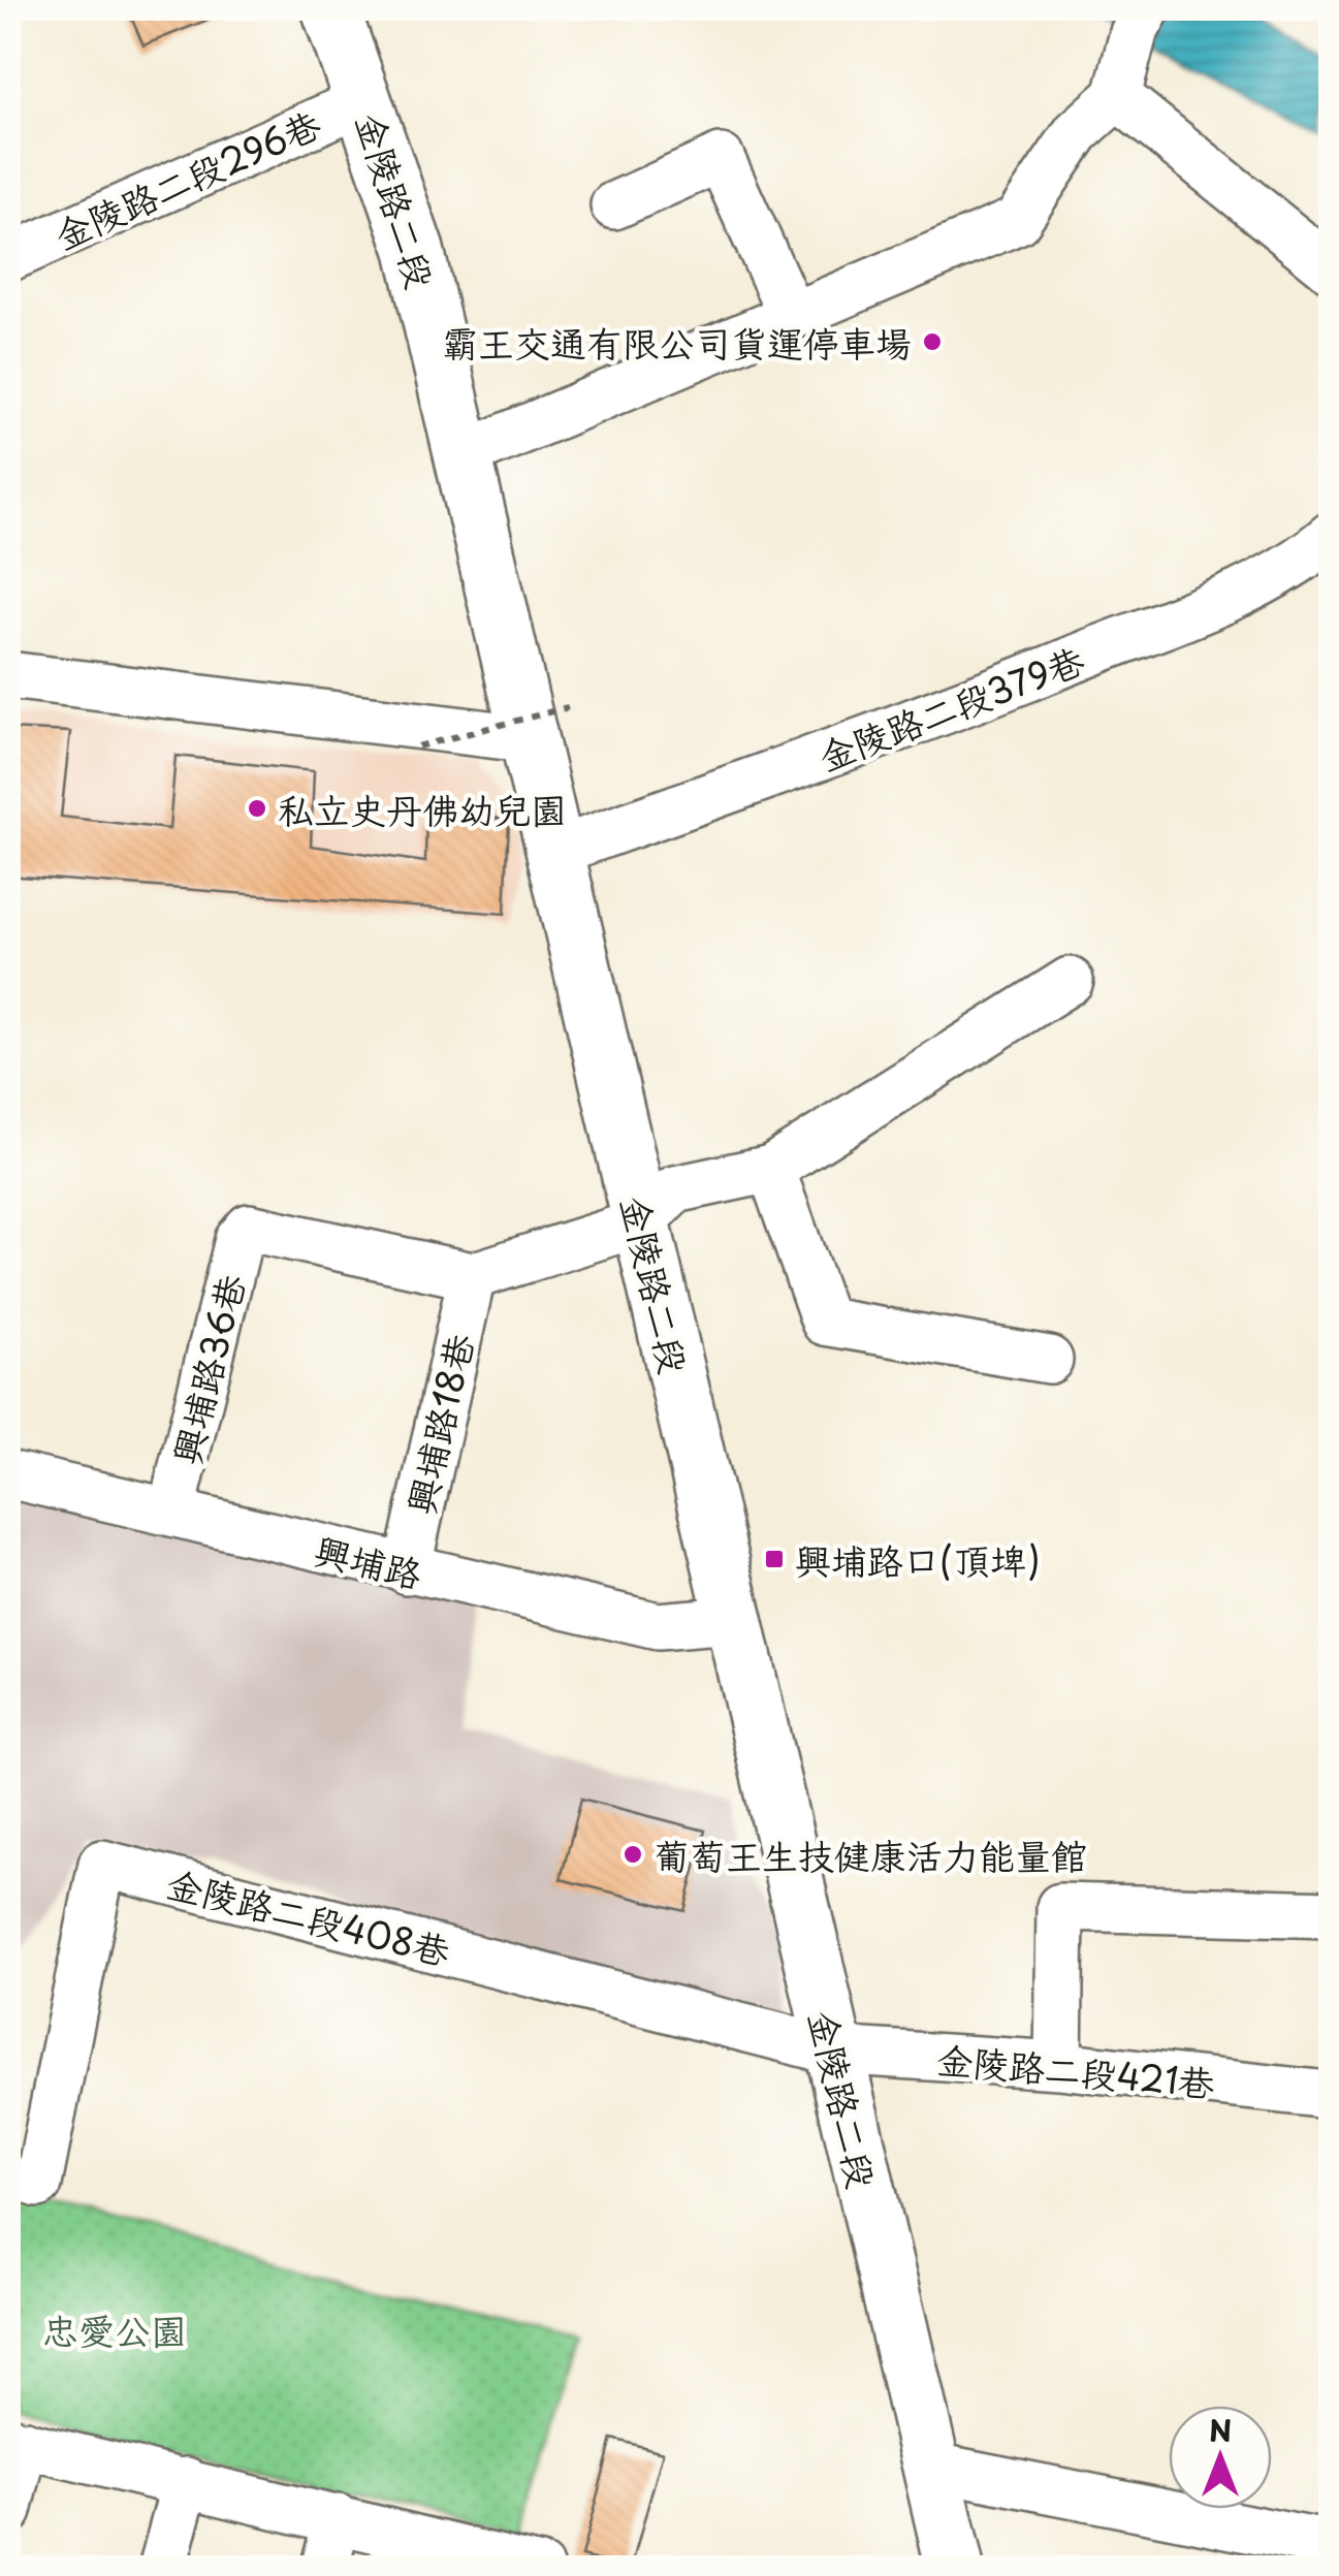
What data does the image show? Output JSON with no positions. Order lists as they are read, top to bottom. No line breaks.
{"streets":{"main road":["金陵路二段"],"lane":["金陵路二段296巷","金陵路二段379巷","興埔路36巷","興埔路18巷","興埔路","金陵路二段408巷","金陵路二段421巷"]},"crossings":[["金陵路二段296巷","金陵路二段"],["金陵路二段","金陵路二段379巷"],["金陵路二段","興埔路"],["金陵路二段","金陵路二段408巷"],["金陵路二段","金陵路二段421巷"],["興埔路36巷","興埔路18巷"],["興埔路36巷","興埔路"],["興埔路18巷","興埔路"],["金陵路二段408巷","金陵路二段421巷"]],"parks":["忠愛公園"],"places":{"other":["霸王交通有限公司貨運停車場","私立史丹佛幼兒園","葡萄王生技健康活力能量館"],"transit":["興埔路口(頂埤)"]},"north":"top"}
